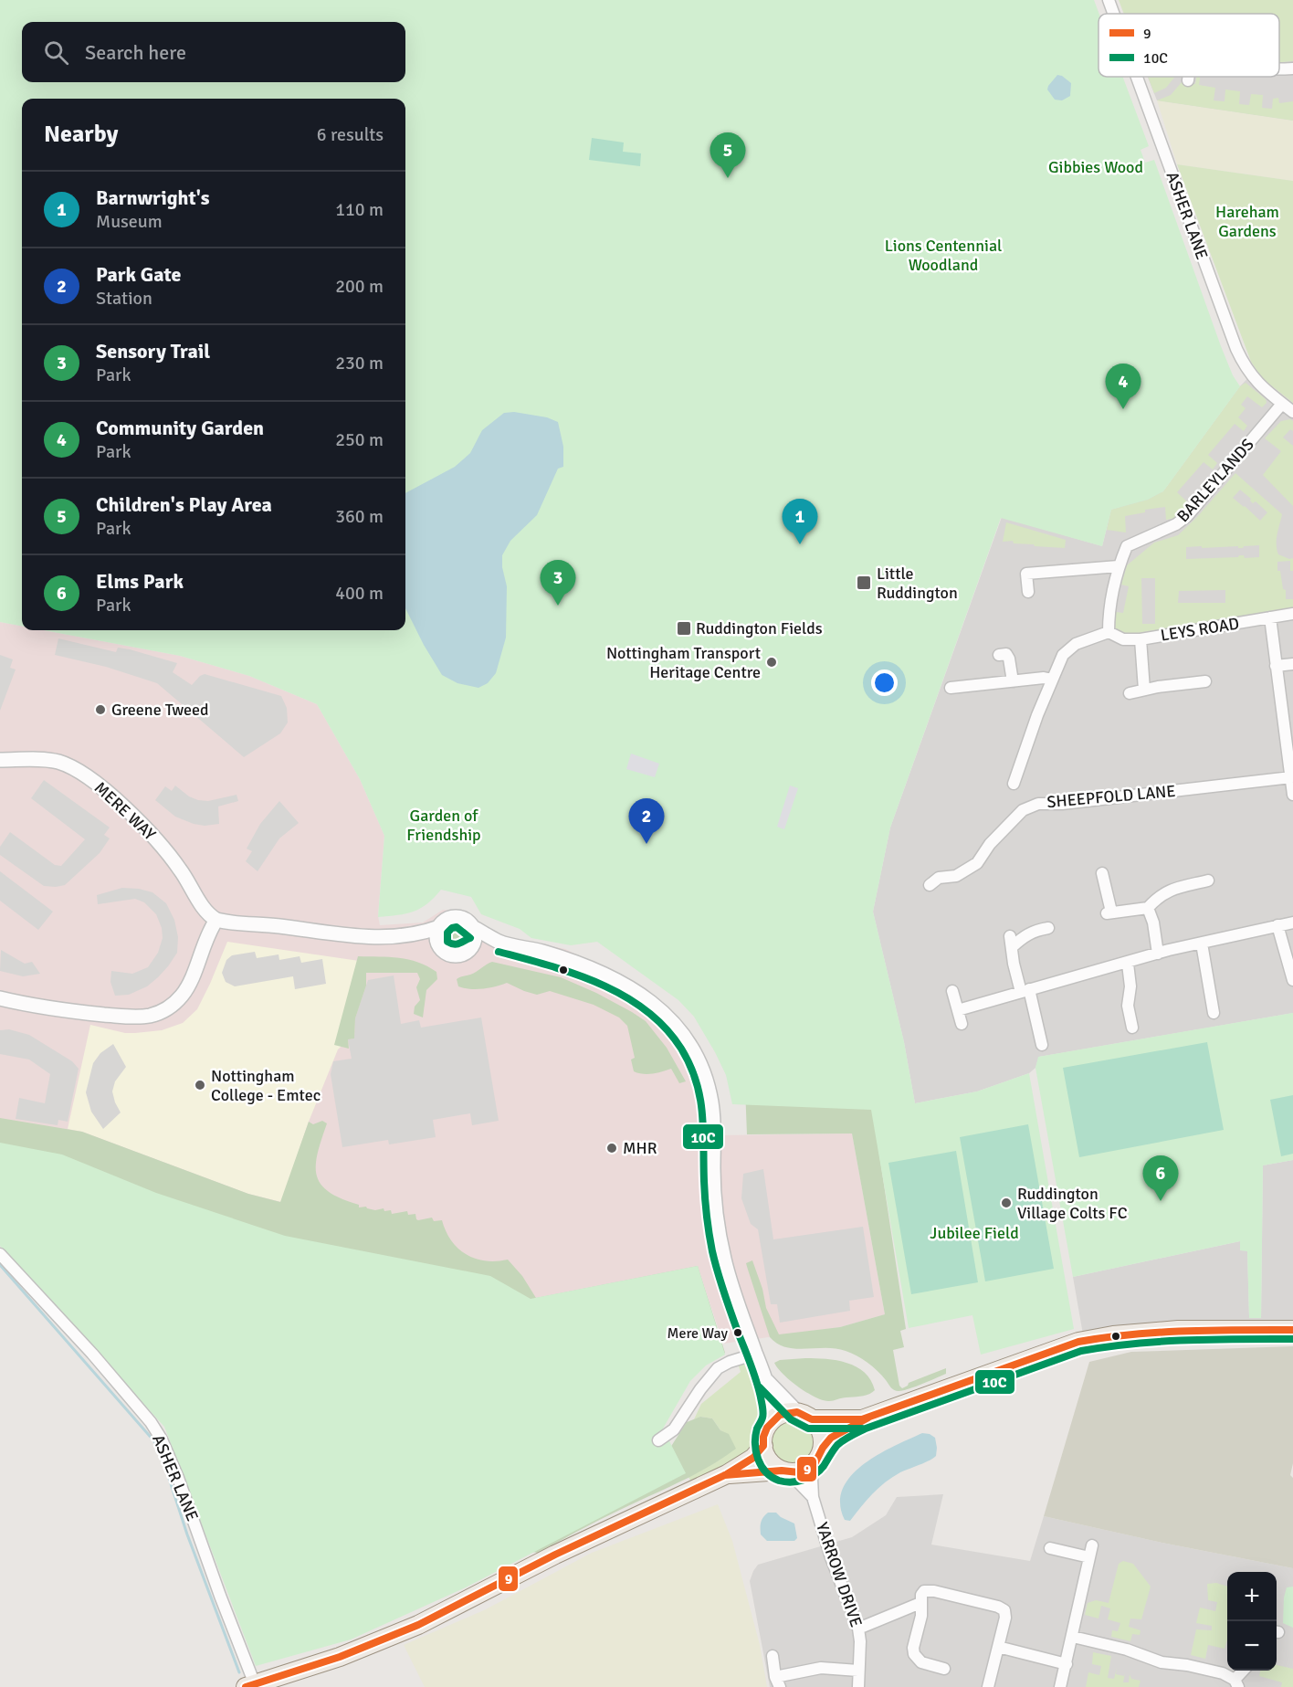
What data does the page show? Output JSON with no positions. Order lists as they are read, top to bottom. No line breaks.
{"streets":{"street":["ASHER LANE","BARLEYLANDS","LEYS ROAD","SHEEPFOLD LANE","MERE WAY","YARROW DRIVE"]},"crossings":[["ASHER LANE","BARLEYLANDS"],["BARLEYLANDS","LEYS ROAD"]],"parks":["Gibbies Wood","Hareham Gardens","Lions Centennial Woodland","Garden of Friendship","Jubilee Field"],"places":{"transit":["Little Ruddington","Ruddington Fields"],"other":["Nottingham Transport Heritage Centre","Greene Tweed","Nottingham College - Emtec","MHR","Ruddington Village Colts FC","Mere Way"]},"lines":["transit line 10C","transit line 9"],"legend":["9","10C"],"page":{"search":"Search here","heading":["Nearby","6 results"],"pins":["5","4","1","3","2","6"],"list":[{"mark":"1","name":"Barnwright's","note":"Museum","value":"110 m"},{"mark":"2","name":"Park Gate","note":"Station","value":"200 m"},{"mark":"3","name":"Sensory Trail","note":"Park","value":"230 m"},{"mark":"4","name":"Community Garden","note":"Park","value":"250 m"},{"mark":"5","name":"Children's Play Area","note":"Park","value":"360 m"},{"mark":"6","name":"Elms Park","note":"Park","value":"400 m"}],"map_buttons":["+","−"]}}
